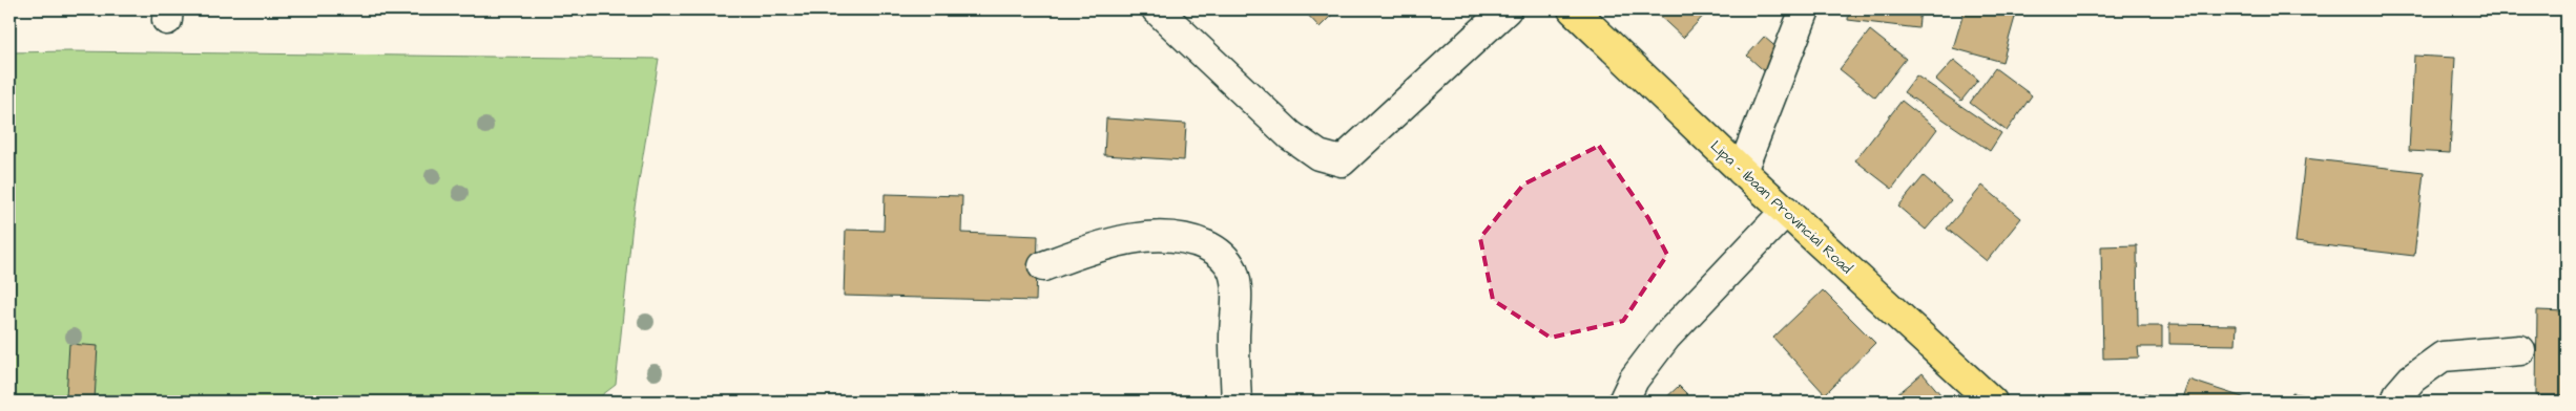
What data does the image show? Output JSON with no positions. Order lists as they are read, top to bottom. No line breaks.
{"streets":{"main road":["Lipa - Ibaan Provincial Road"]}}
